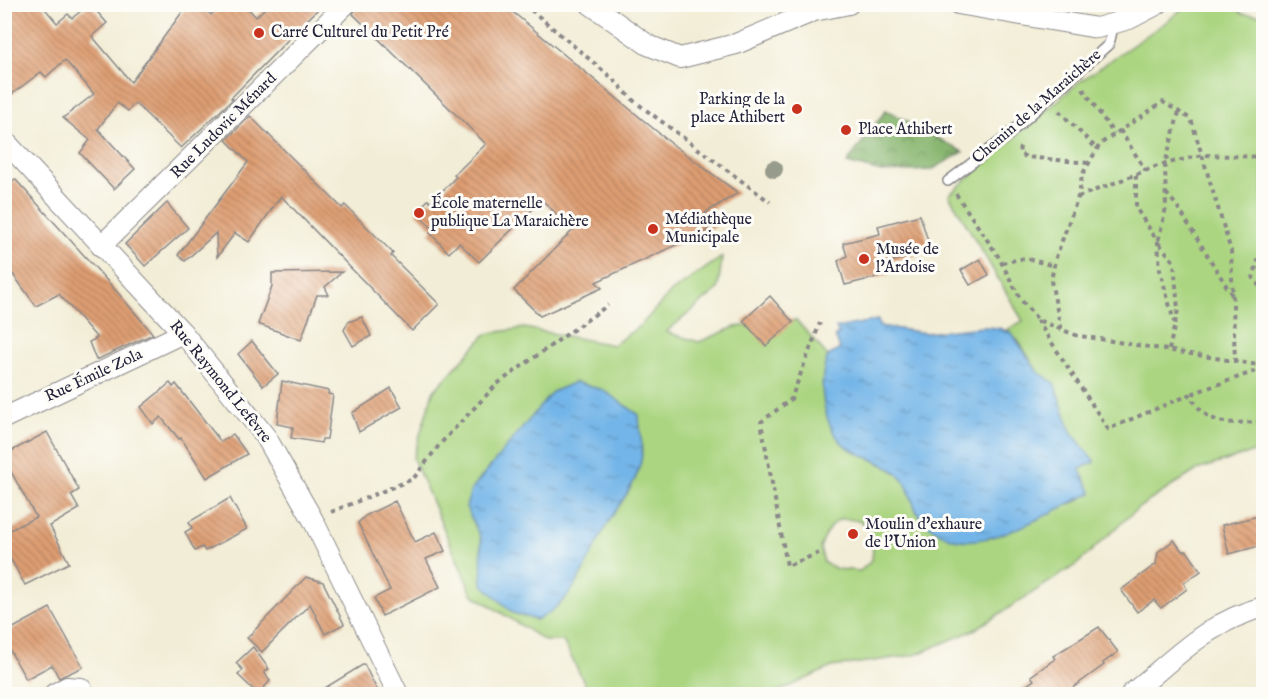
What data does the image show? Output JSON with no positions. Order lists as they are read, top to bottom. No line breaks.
{"streets":{"street":["Chemin de la Maraichère","Rue Ludovic Ménard","Rue Émile Zola","Rue Raymond Lefèvre"]},"crossings":[["Rue Ludovic Ménard","Rue Raymond Lefèvre"],["Rue Émile Zola","Rue Raymond Lefèvre"]],"places":["Carré Culturel du Petit Pré","Parking de la place Athibert","Place Athibert","École maternelle publique La Maraichère","Médiathèque Municipale","Musée de l'Ardoise","Moulin d'exhaure de l'Union"]}
